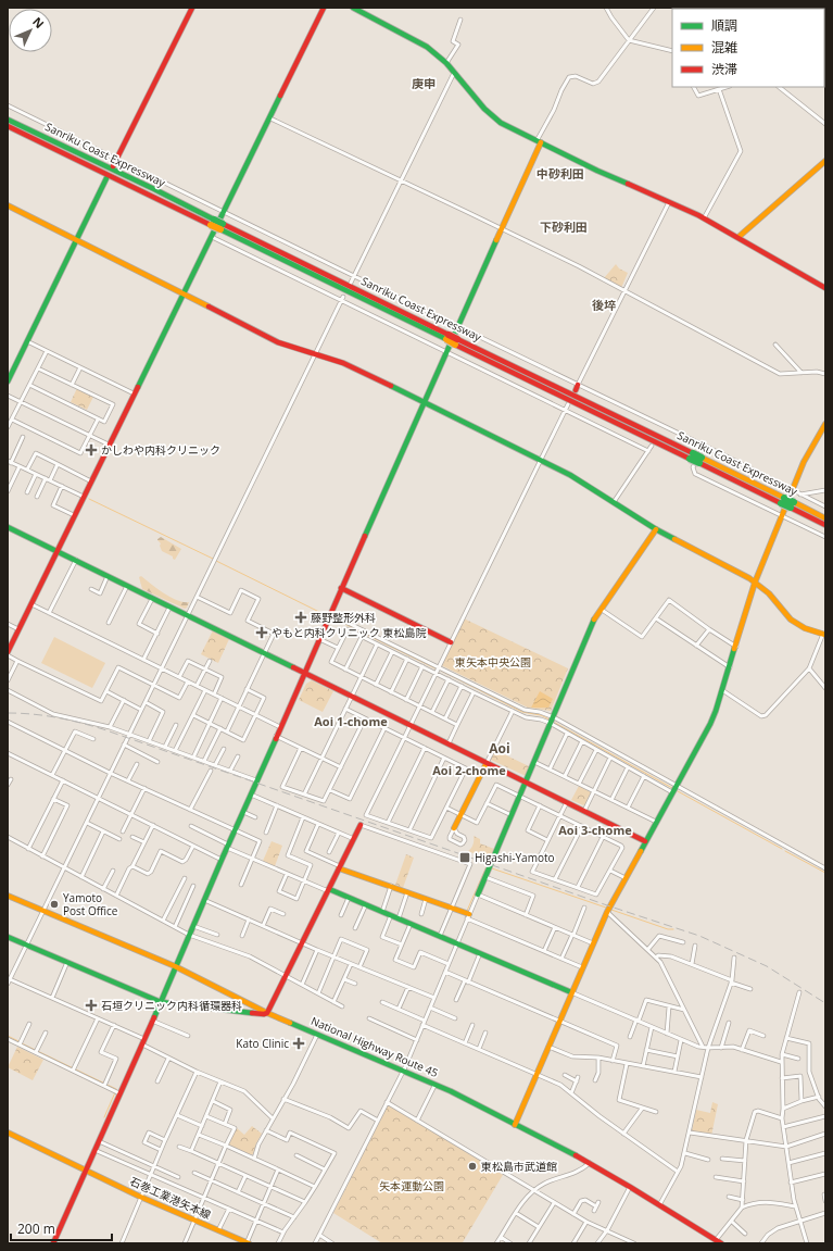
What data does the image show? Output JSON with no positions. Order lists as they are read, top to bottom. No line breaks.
{"streets":{"main road":["Sanriku Coast Expressway","National Highway Route 45","石巻工業港矢本線"]},"districts":["庚申","中砂利田","下砂利田","後埣","Aoi 1-chome","Aoi","Aoi 2-chome","Aoi 3-chome"],"parks":["東矢本中央公園","矢本運動公園"],"places":{"health":["かしわや内科クリニック","藤野整形外科","やもと内科クリニック 東松島院","石垣クリニック内科循環器科","Kato Clinic"],"transit":["Higashi-Yamoto"],"other":["Yamoto Post Office","東松島市武道館"]},"legend":["順調","混雑","渋滞"],"scale_bar":"200 m","north":"top right"}
